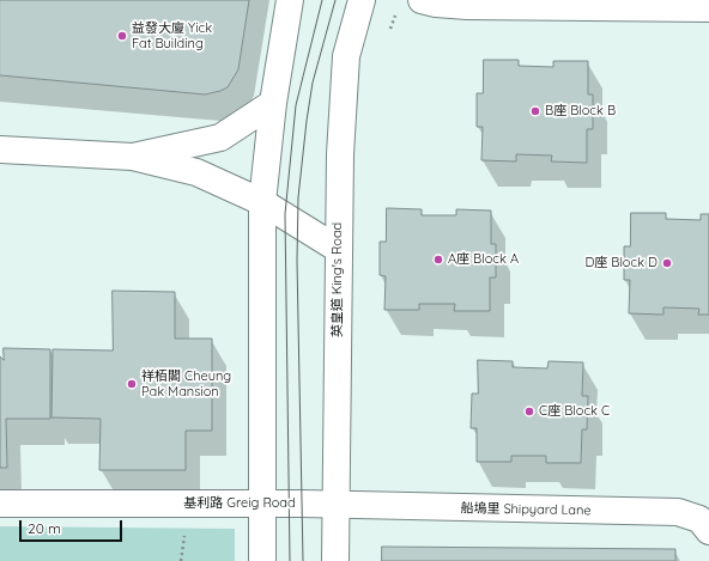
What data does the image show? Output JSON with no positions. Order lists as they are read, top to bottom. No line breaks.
{"streets":{"street":["英皇道 King's Road","基利路 Greig Road","船塢里 Shipyard Lane"]},"crossings":[["英皇道 King's Road","基利路 Greig Road"],["英皇道 King's Road","船塢里 Shipyard Lane"],["基利路 Greig Road","船塢里 Shipyard Lane"]],"places":["益發大廈 Yick Fat Building","B座 Block B","A座 Block A","D座 Block D","祥栢閣 Cheung Pak Mansion","C座 Block C"],"scale_bar":"20 m"}
